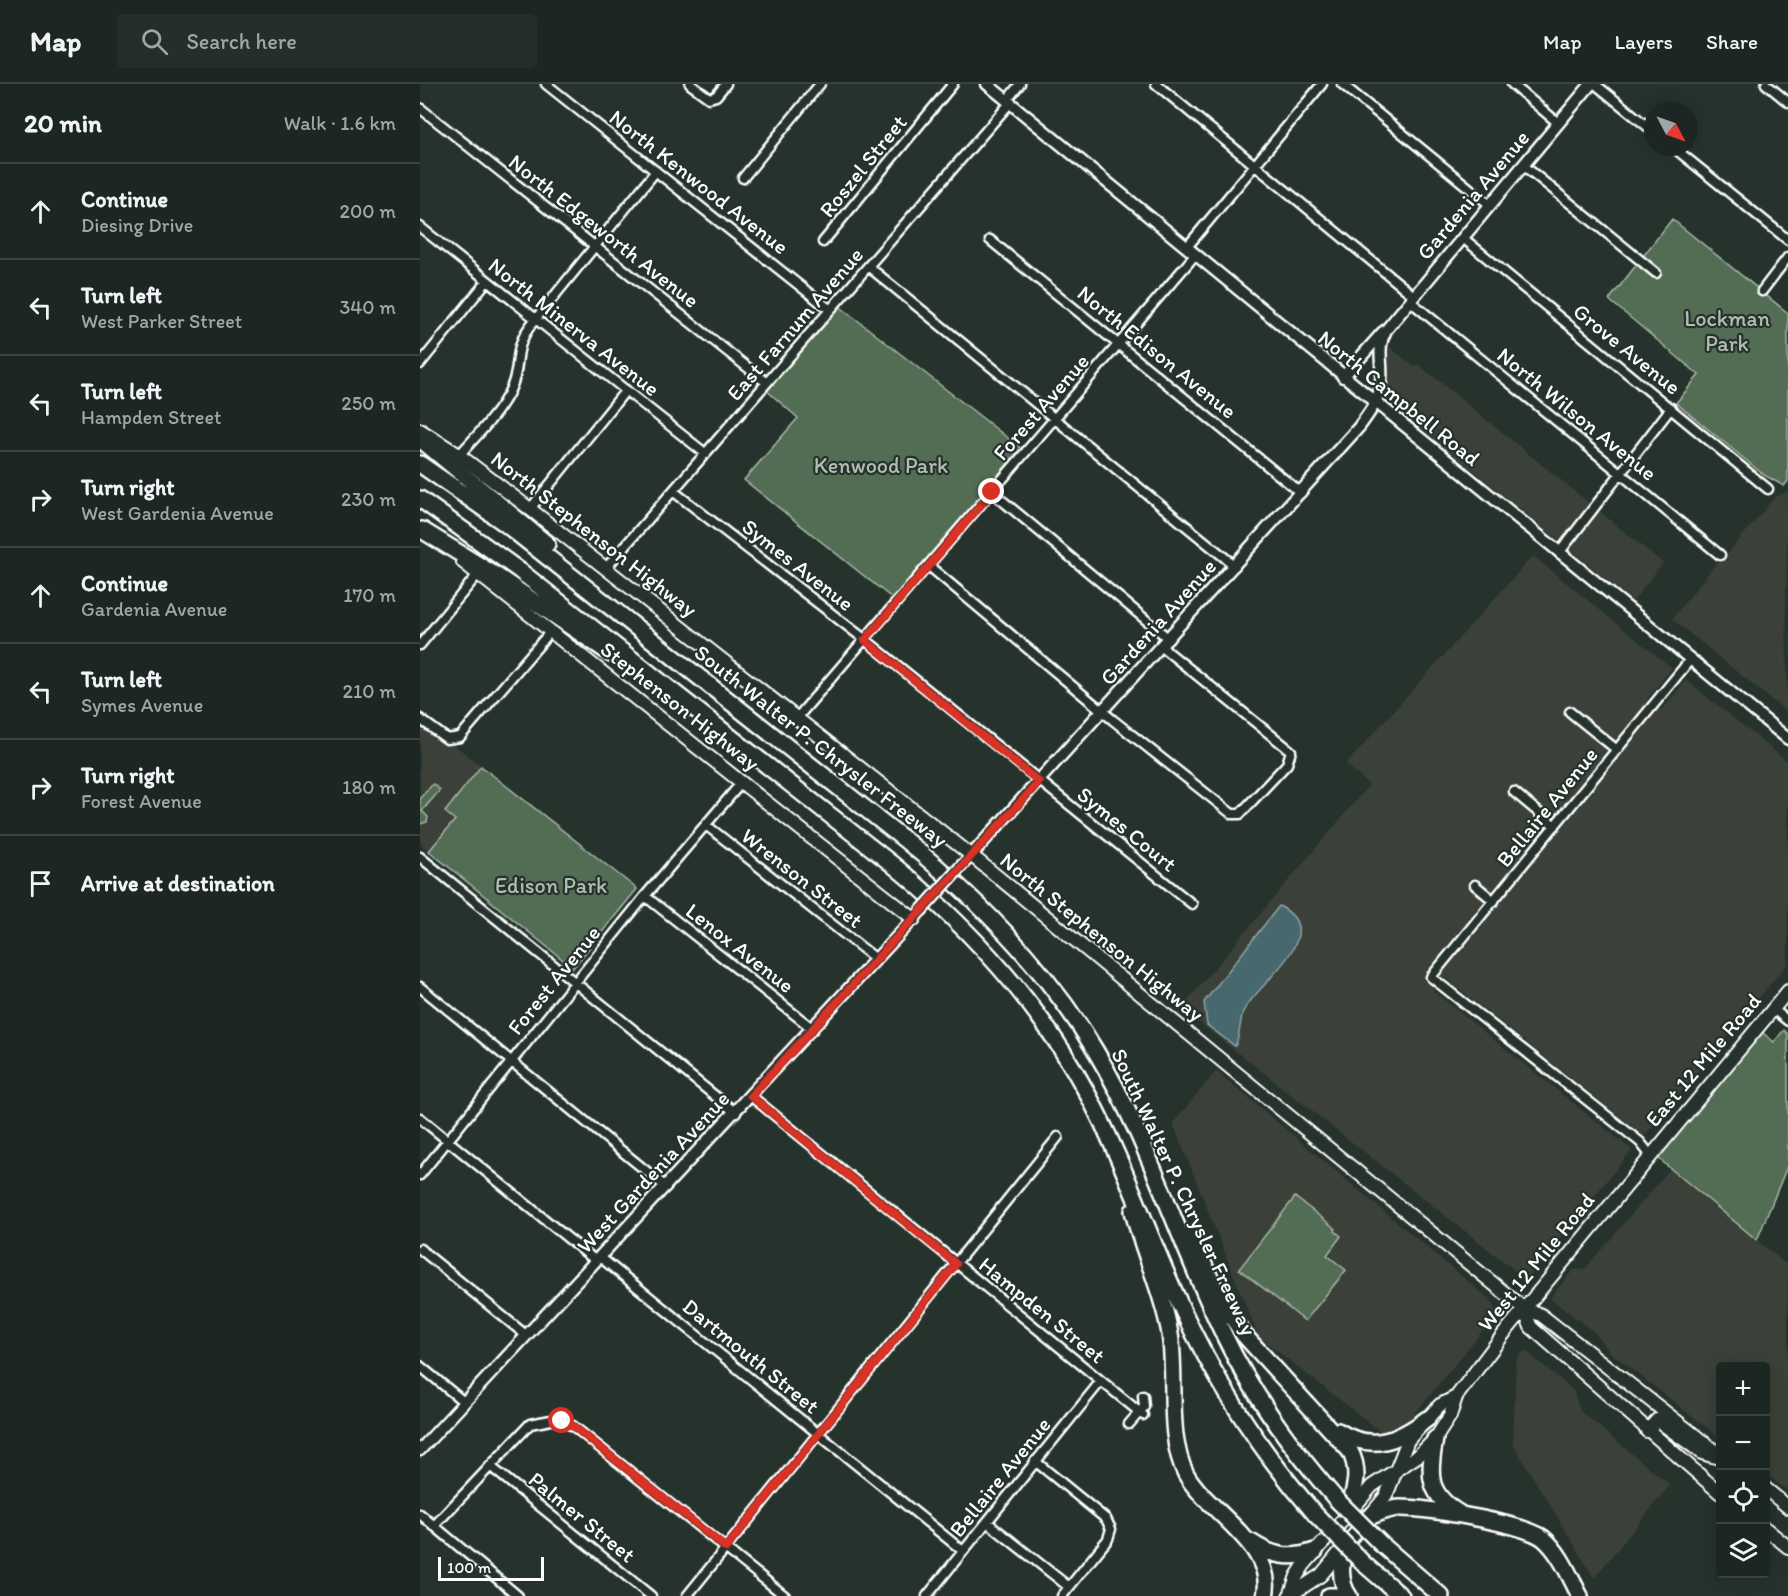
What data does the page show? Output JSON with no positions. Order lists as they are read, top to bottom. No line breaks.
{"streets":{"highway":["South Walter P. Chrysler Freeway"],"main road":["North Stephenson Highway","Stephenson Highway","East 12 Mile Road","West 12 Mile Road"],"street":["Roszel Street","North Kenwood Avenue","Gardenia Avenue","North Edgeworth Avenue","East Farnum Avenue","North Minerva Avenue","Grove Avenue","North Edison Avenue","North Campbell Road","Forest Avenue","North Wilson Avenue","Symes Avenue","Bellaire Avenue","Symes Court","Wrenson Street","Lenox Avenue","West Gardenia Avenue","Hampden Street","Dartmouth Street","Palmer Street"]},"crossings":[["North Kenwood Avenue","East Farnum Avenue"],["Gardenia Avenue","Grove Avenue"],["Gardenia Avenue","North Edison Avenue"],["Gardenia Avenue","North Campbell Road"],["Gardenia Avenue","North Wilson Avenue"],["Gardenia Avenue","North Stephenson Highway"],["Gardenia Avenue","Symes Avenue"],["Gardenia Avenue","Stephenson Highway"],["Gardenia Avenue","Symes Court"],["Gardenia Avenue","West Gardenia Avenue"],["North Edgeworth Avenue","East Farnum Avenue"],["East Farnum Avenue","North Minerva Avenue"],["East Farnum Avenue","North Campbell Road"],["East Farnum Avenue","North Stephenson Highway"],["East Farnum Avenue","Symes Avenue"],["North Edison Avenue","Forest Avenue"],["North Campbell Road","Forest Avenue"],["North Campbell Road","Bellaire Avenue"],["Forest Avenue","North Wilson Avenue"],["Forest Avenue","North Stephenson Highway"],["Forest Avenue","Symes Avenue"],["Forest Avenue","Stephenson Highway"],["Forest Avenue","Wrenson Street"],["Forest Avenue","Lenox Avenue"],["Forest Avenue","Dartmouth Street"],["North Stephenson Highway","West 12 Mile Road"],["Symes Avenue","Symes Court"],["Stephenson Highway","West Gardenia Avenue"],["Bellaire Avenue","East 12 Mile Road"],["Bellaire Avenue","West 12 Mile Road"],["Bellaire Avenue","Hampden Street"],["Bellaire Avenue","Dartmouth Street"],["Wrenson Street","West Gardenia Avenue"],["Lenox Avenue","West Gardenia Avenue"],["East 12 Mile Road","West 12 Mile Road"],["West Gardenia Avenue","Hampden Street"],["West Gardenia Avenue","Dartmouth Street"]],"parks":["Lockman Park","Kenwood Park","Edison Park"],"scale_bar":"100 m","north":"bottom right","page":{"header":"Map","search":"Search here","nav":["Map","Layers","Share"],"heading":["20 min","Walk · 1.6 km"],"list":[["Continue","Diesing Drive","200 m"],["Turn left","West Parker Street","340 m"],["Turn left","Hampden Street","250 m"],["Turn right","West Gardenia Avenue","230 m"],["Continue","Gardenia Avenue","170 m"],["Turn left","Symes Avenue","210 m"],["Turn right","Forest Avenue","180 m"],"Arrive at destination"],"map_buttons":["+","−"],"scale":"100 m"}}
